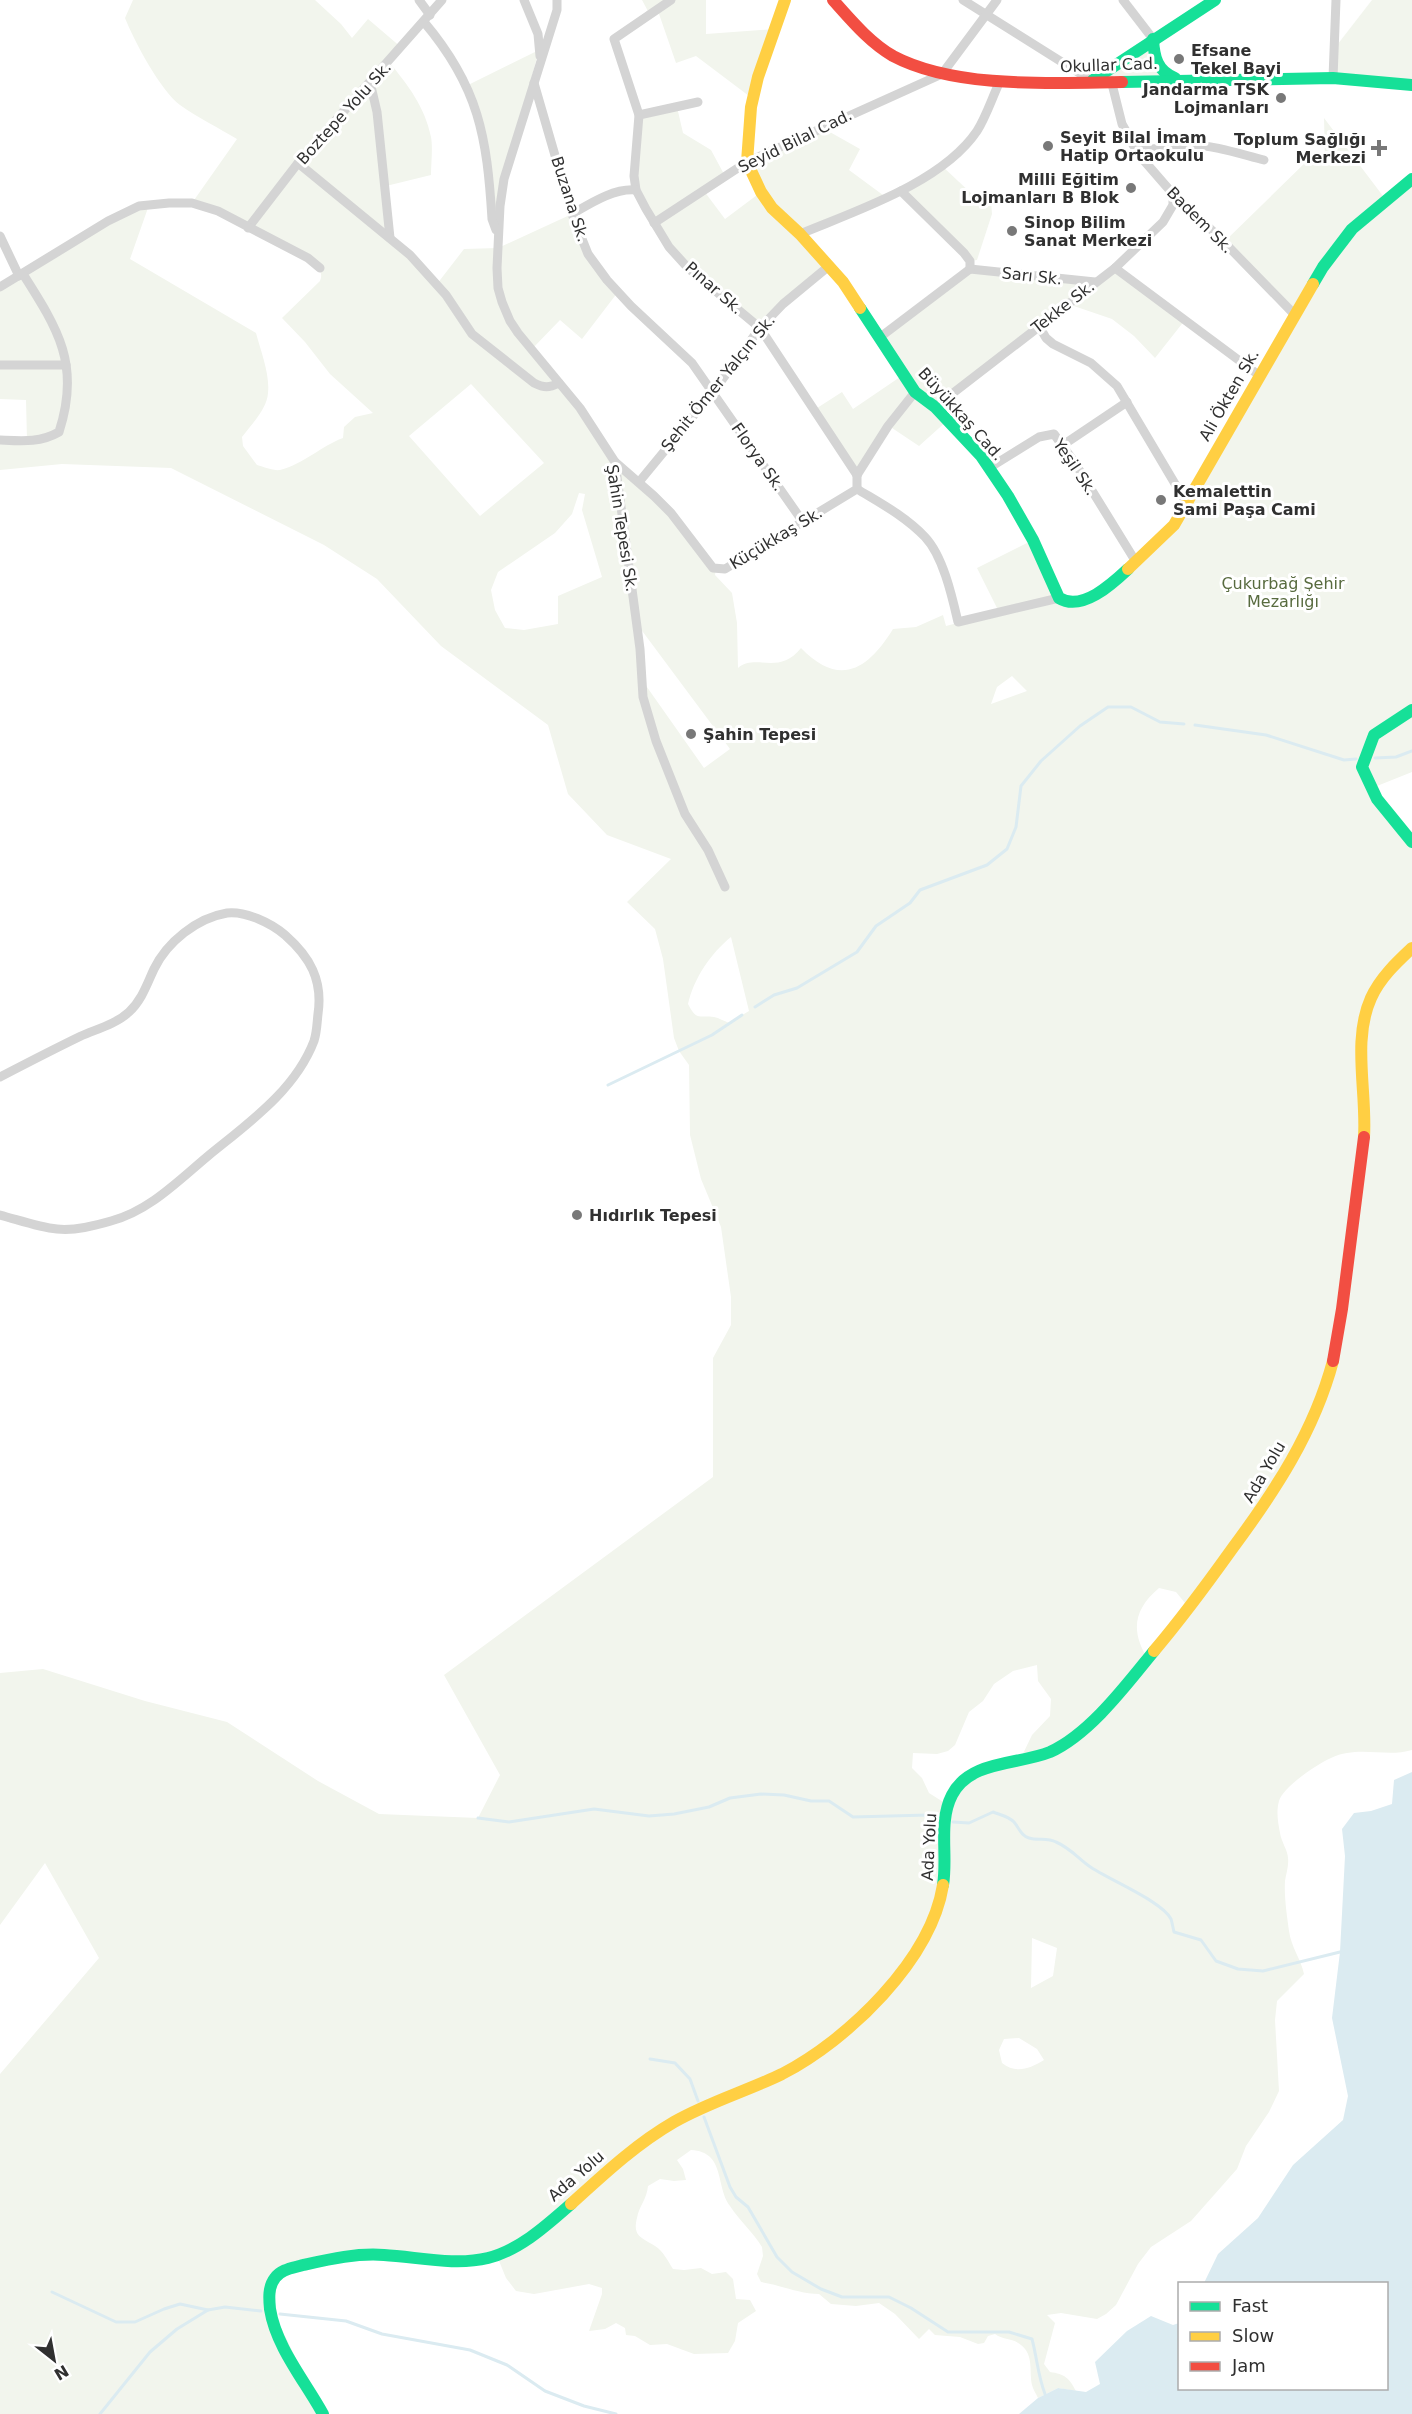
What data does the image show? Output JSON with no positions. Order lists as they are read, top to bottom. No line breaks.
{"streets":{"street":["Okullar Cad.","Boztepe Yolu Sk.","Seyid Bilal Cad.","Buzana Sk.","Badem Sk.","Sarı Sk.","Pınar Sk.","Tekke Sk.","Şehit Ömer Yalçın Sk.","Ali Ökten Sk.","Büyükkaş Cad.","Florya Sk.","Yeşil Sk.","Şahin Tepesi Sk.","Küçükkaş Sk.","Ada Yolu"]},"crossings":[["Okullar Cad.","Seyid Bilal Cad."],["Okullar Cad.","Badem Sk."],["Seyid Bilal Cad.","Pınar Sk."],["Seyid Bilal Cad.","Büyükkaş Cad."],["Buzana Sk.","Şehit Ömer Yalçın Sk."],["Buzana Sk.","Florya Sk."],["Buzana Sk.","Şahin Tepesi Sk."],["Badem Sk.","Tekke Sk."],["Badem Sk.","Ali Ökten Sk."],["Sarı Sk.","Tekke Sk."],["Pınar Sk.","Şehit Ömer Yalçın Sk."],["Tekke Sk.","Büyükkaş Cad."],["Şehit Ömer Yalçın Sk.","Büyükkaş Cad."],["Şehit Ömer Yalçın Sk.","Florya Sk."],["Şehit Ömer Yalçın Sk.","Küçükkaş Sk."],["Ali Ökten Sk.","Büyükkaş Cad."],["Ali Ökten Sk.","Yeşil Sk."],["Büyükkaş Cad.","Yeşil Sk."],["Florya Sk.","Küçükkaş Sk."],["Şahin Tepesi Sk.","Küçükkaş Sk."]],"parks":["Çukurbağ Şehir Mezarlığı"],"places":{"other":["Efsane Tekel Bayi","Jandarma TSK Lojmanları","Seyit Bilal İmam Hatip Ortaokulu","Milli Eğitim Lojmanları B Blok","Sinop Bilim Sanat Merkezi","Kemalettin Sami Paşa Cami","Şahin Tepesi","Hıdırlık Tepesi"],"health":["Toplum Sağlığı Merkezi"]},"legend":["Fast","Slow","Jam"],"north":"bottom right"}
